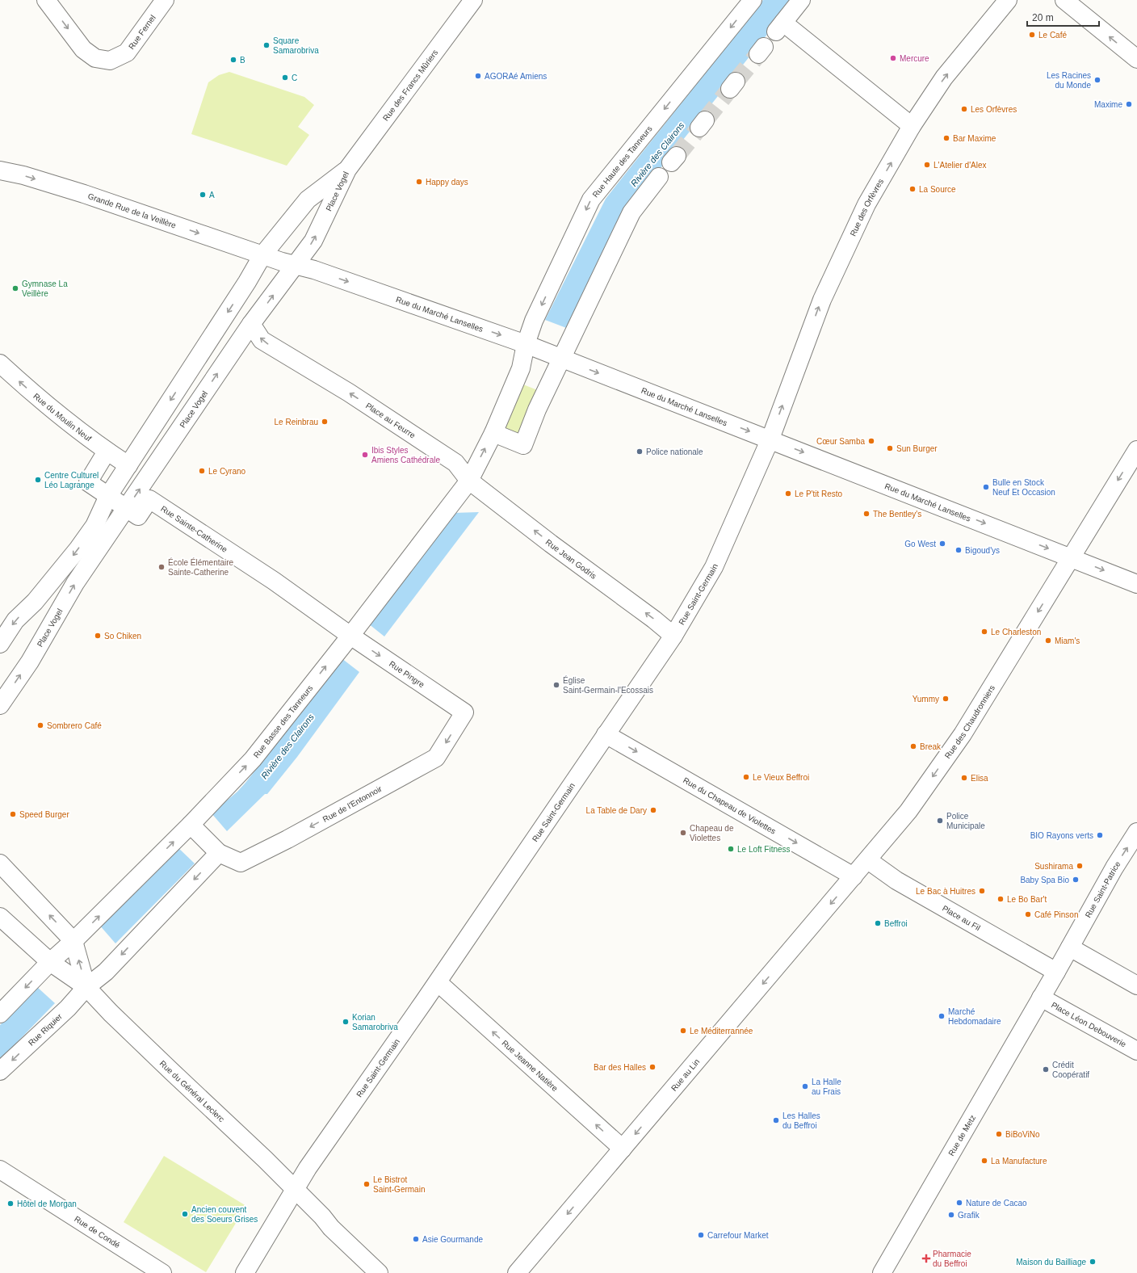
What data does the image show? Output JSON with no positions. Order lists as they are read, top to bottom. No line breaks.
{"streets":{"street":["Rue Fernel","Rue des Francs Mûriers","Rue Haute des Tanneurs","Place Vogel","Rue des Orfèvres","Grande Rue de la Veillère","Rue du Marché Lanselles","Rue du Moulin Neuf","Place au Feurre","Rue Sainte-Catherine","Rue Jean Godris","Rue Saint-Germain","Rue Pingre","Rue Basse des Tanneurs","Rue des Chaudronniers","Rue de l'Entonnoir","Rue du Chapeau de Violettes","Rue Saint-Patrice","Place au Fil","Place Léon Debouverie","Rue Riquier","Rue Jeanne Natière","Rue au Lin","Rue du Général Leclerc","Rue de Metz","Rue de Condé"]},"crossings":[["Rue des Francs Mûriers","Place Vogel"],["Rue Haute des Tanneurs","Rue du Marché Lanselles"],["Place Vogel","Grande Rue de la Veillère"],["Place Vogel","Rue du Marché Lanselles"],["Place Vogel","Rue du Moulin Neuf"],["Place Vogel","Place au Feurre"],["Place Vogel","Rue Sainte-Catherine"],["Rue des Orfèvres","Rue du Marché Lanselles"],["Rue des Orfèvres","Rue Saint-Germain"],["Grande Rue de la Veillère","Rue du Marché Lanselles"],["Rue du Marché Lanselles","Rue Saint-Germain"],["Rue du Marché Lanselles","Rue des Chaudronniers"],["Rue du Moulin Neuf","Rue Sainte-Catherine"],["Place au Feurre","Rue Jean Godris"],["Place au Feurre","Rue Basse des Tanneurs"],["Rue Sainte-Catherine","Rue Pingre"],["Rue Sainte-Catherine","Rue Basse des Tanneurs"],["Rue Jean Godris","Rue Saint-Germain"],["Rue Jean Godris","Rue Basse des Tanneurs"],["Rue Saint-Germain","Rue du Chapeau de Violettes"],["Rue Saint-Germain","Rue Jeanne Natière"],["Rue Saint-Germain","Rue du Général Leclerc"],["Rue Pingre","Rue Basse des Tanneurs"],["Rue Pingre","Rue de l'Entonnoir"],["Rue Basse des Tanneurs","Rue du Général Leclerc"],["Rue des Chaudronniers","Rue du Chapeau de Violettes"],["Rue des Chaudronniers","Place au Fil"],["Rue des Chaudronniers","Rue au Lin"],["Rue de l'Entonnoir","Rue Riquier"],["Rue du Chapeau de Violettes","Rue au Lin"],["Rue Saint-Patrice","Place au Fil"],["Rue Saint-Patrice","Rue de Metz"],["Place au Fil","Rue de Metz"],["Place Léon Debouverie","Rue de Metz"],["Rue Riquier","Rue du Général Leclerc"],["Rue Jeanne Natière","Rue au Lin"]],"one_way":["Rue des Orfèvres","Grande Rue de la Veillère","Rue du Marché Lanselles","Rue du Moulin Neuf","Place au Feurre","Rue Jean Godris","Rue Pingre","Rue des Chaudronniers","Rue de l'Entonnoir","Rue du Chapeau de Violettes","Rue Saint-Patrice","Rue Riquier","Rue Jeanne Natière","Rue au Lin"],"water":["Rivière des Clairons"],"places":{"other":["Le Café","Square Samarobriva","Mercure","B","AGORAé Amiens","C","Les Racines du Monde","Maxime","Les Orfèvres","Bar Maxime","L'Atelier d'Alex","Happy days","La Source","A","Gymnase La Veillère","Le Reinbrau","Cœur Samba","Sun Burger","Police nationale","Ibis Styles Amiens Cathédrale","Le Cyrano","Centre Culturel Léo Lagrange","Bulle en Stock Neuf Et Occasion","Le P'tit Resto","The Bentley's","Go West","Bigoud'ys","École Élémentaire Sainte-Catherine","Le Charleston","So Chiken","Miam's","Église Saint-Germain-l'Ecossais","Yummy","Sombrero Café","Break","Le Vieux Beffroi","Elisa","La Table de Dary","Speed Burger","Police Municipale","Chapeau de Violettes","BIO Rayons verts","Le Loft Fitness","Sushirama","Baby Spa Bio","Le Bac à Huitres","Le Bo Bar't","Café Pinson","Beffroi","Marché Hebdomadaire","Korian Samarobriva","Le Méditerrannée","Bar des Halles","Crédit Coopératif","La Halle au Frais","Les Halles du Beffroi","BiBoViNo","La Manufacture","Le Bistrot Saint-Germain","Nature de Cacao","Hôtel de Morgan","Ancien couvent des Soeurs Grises","Grafik","Carrefour Market","Asie Gourmande","Maison du Bailliage"],"health":["Pharmacie du Beffroi"]},"scale_bar":"20 m"}
